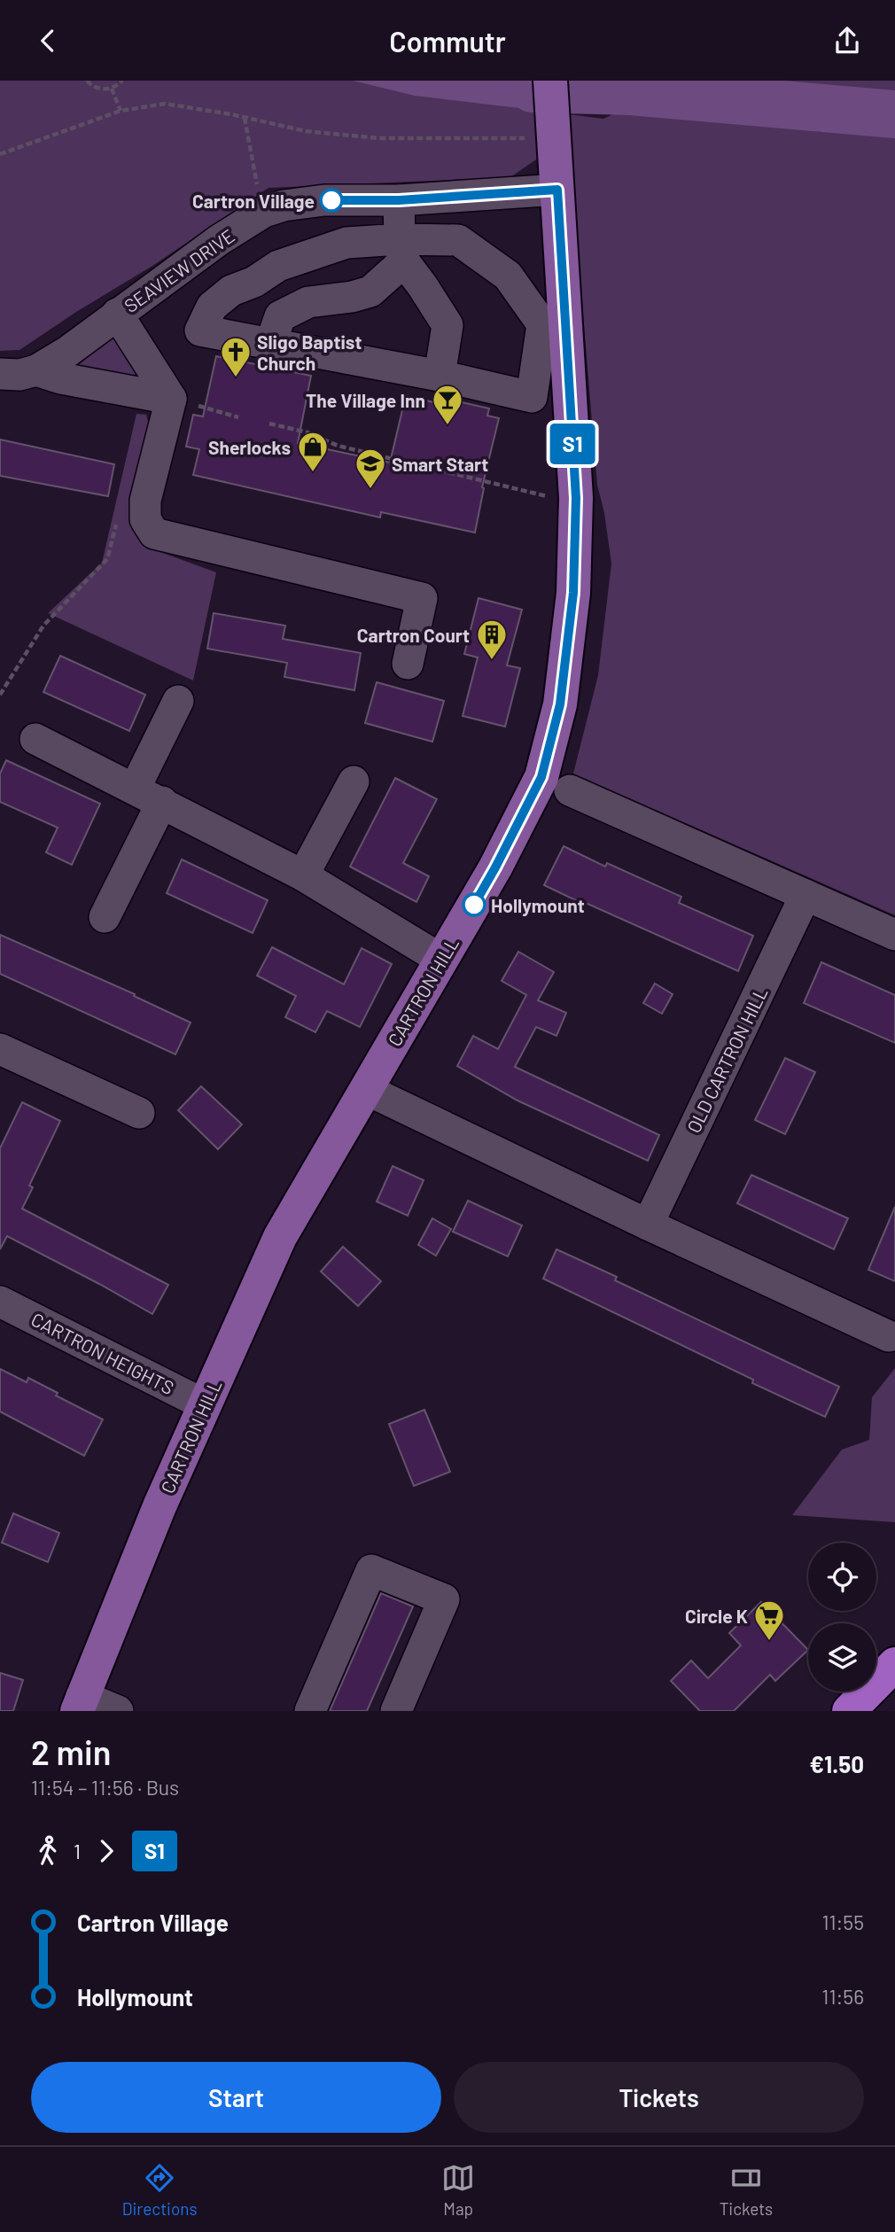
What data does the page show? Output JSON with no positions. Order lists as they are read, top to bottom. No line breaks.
{"streets":{"main road":["CARTRON HILL"],"street":["SEAVIEW DRIVE","OLD CARTRON HILL","CARTRON HEIGHTS"]},"crossings":[["SEAVIEW DRIVE","CARTRON HILL"],["CARTRON HILL","CARTRON HEIGHTS"]],"places":{"other":["Cartron Village","Hollymount"],"church":["Sligo Baptist Church"],"bar":["The Village Inn"],"shop":["Sherlocks"],"school or university":["Smart Start"],"building":["Cartron Court"],"supermarket":["Circle K"]},"lines":["bus line S1"],"page":{"header":"Commutr","on_map":"S1","heading":["2 min","11:54 – 11:56 · Bus","€1.50"],"legs":["1","S1"],"list":[{"name":"Cartron Village","value":"11:55"},{"name":"Hollymount","value":"11:56"}],"buttons":["Start","Tickets"],"tabs":["Directions","Map","Tickets"]}}
